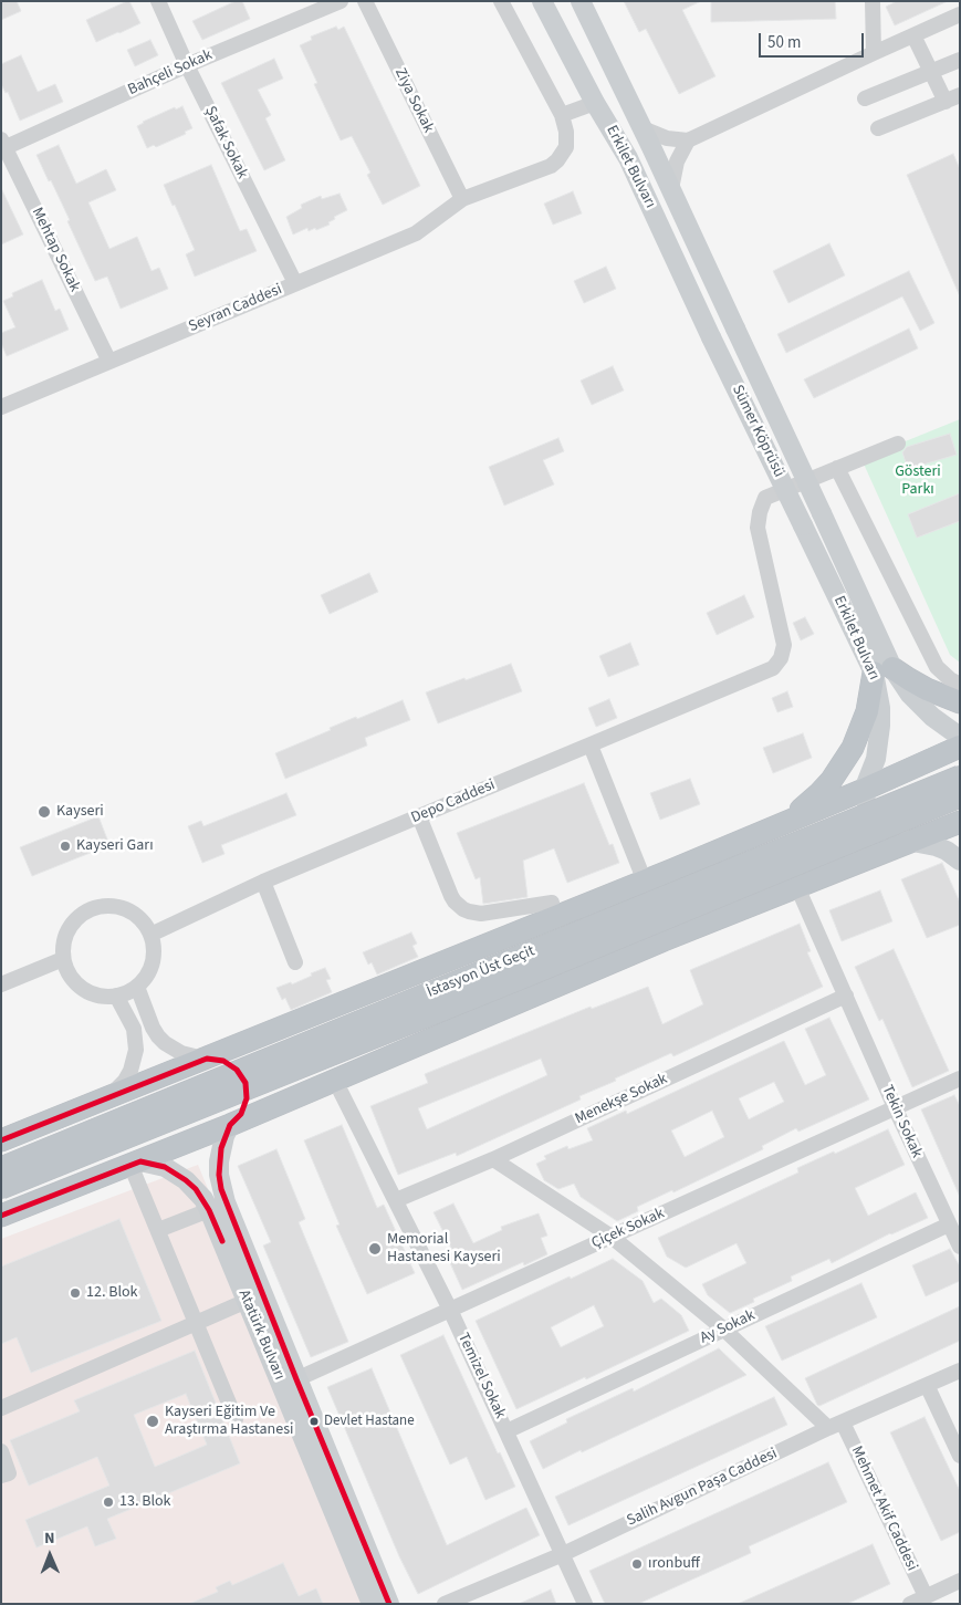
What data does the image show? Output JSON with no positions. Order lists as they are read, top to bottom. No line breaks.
{"streets":{"highway":["İstasyon Üst Geçit"],"main road":["Erkilet Bulvarı","Sümer Köprüsü","Atatürk Bulvarı"],"street":["Bahçeli Sokak","Ziya Sokak","Şafak Sokak","Mehtap Sokak","Seyran Caddesi","Depo Caddesi","Menekşe Sokak","Tekin Sokak","Çiçek Sokak","Ay Sokak","Temizel Sokak","Salih Avgun Paşa Caddesi","Mehmet Akif Caddesi"]},"crossings":[["Bahçeli Sokak","Şafak Sokak"],["Bahçeli Sokak","Mehtap Sokak"],["Ziya Sokak","Seyran Caddesi"],["Şafak Sokak","Seyran Caddesi"],["Erkilet Bulvarı","Sümer Köprüsü"],["Mehtap Sokak","Seyran Caddesi"],["Menekşe Sokak","Tekin Sokak"],["Menekşe Sokak","Temizel Sokak"],["Menekşe Sokak","Mehmet Akif Caddesi"],["Tekin Sokak","Çiçek Sokak"],["Tekin Sokak","Ay Sokak"],["Çiçek Sokak","Atatürk Bulvarı"],["Çiçek Sokak","Temizel Sokak"],["Çiçek Sokak","Mehmet Akif Caddesi"],["Ay Sokak","Temizel Sokak"],["Ay Sokak","Mehmet Akif Caddesi"],["Temizel Sokak","Salih Avgun Paşa Caddesi"],["Salih Avgun Paşa Caddesi","Mehmet Akif Caddesi"]],"parks":["Gösteri Parkı"],"places":["Kayseri","Kayseri Garı","Memorial Hastanesi Kayseri","12. Blok","Kayseri Eğitim Ve Araştırma Hastanesi","Devlet Hastane","13. Blok","ıronbuff"],"scale_bar":"50 m","north":"top"}
